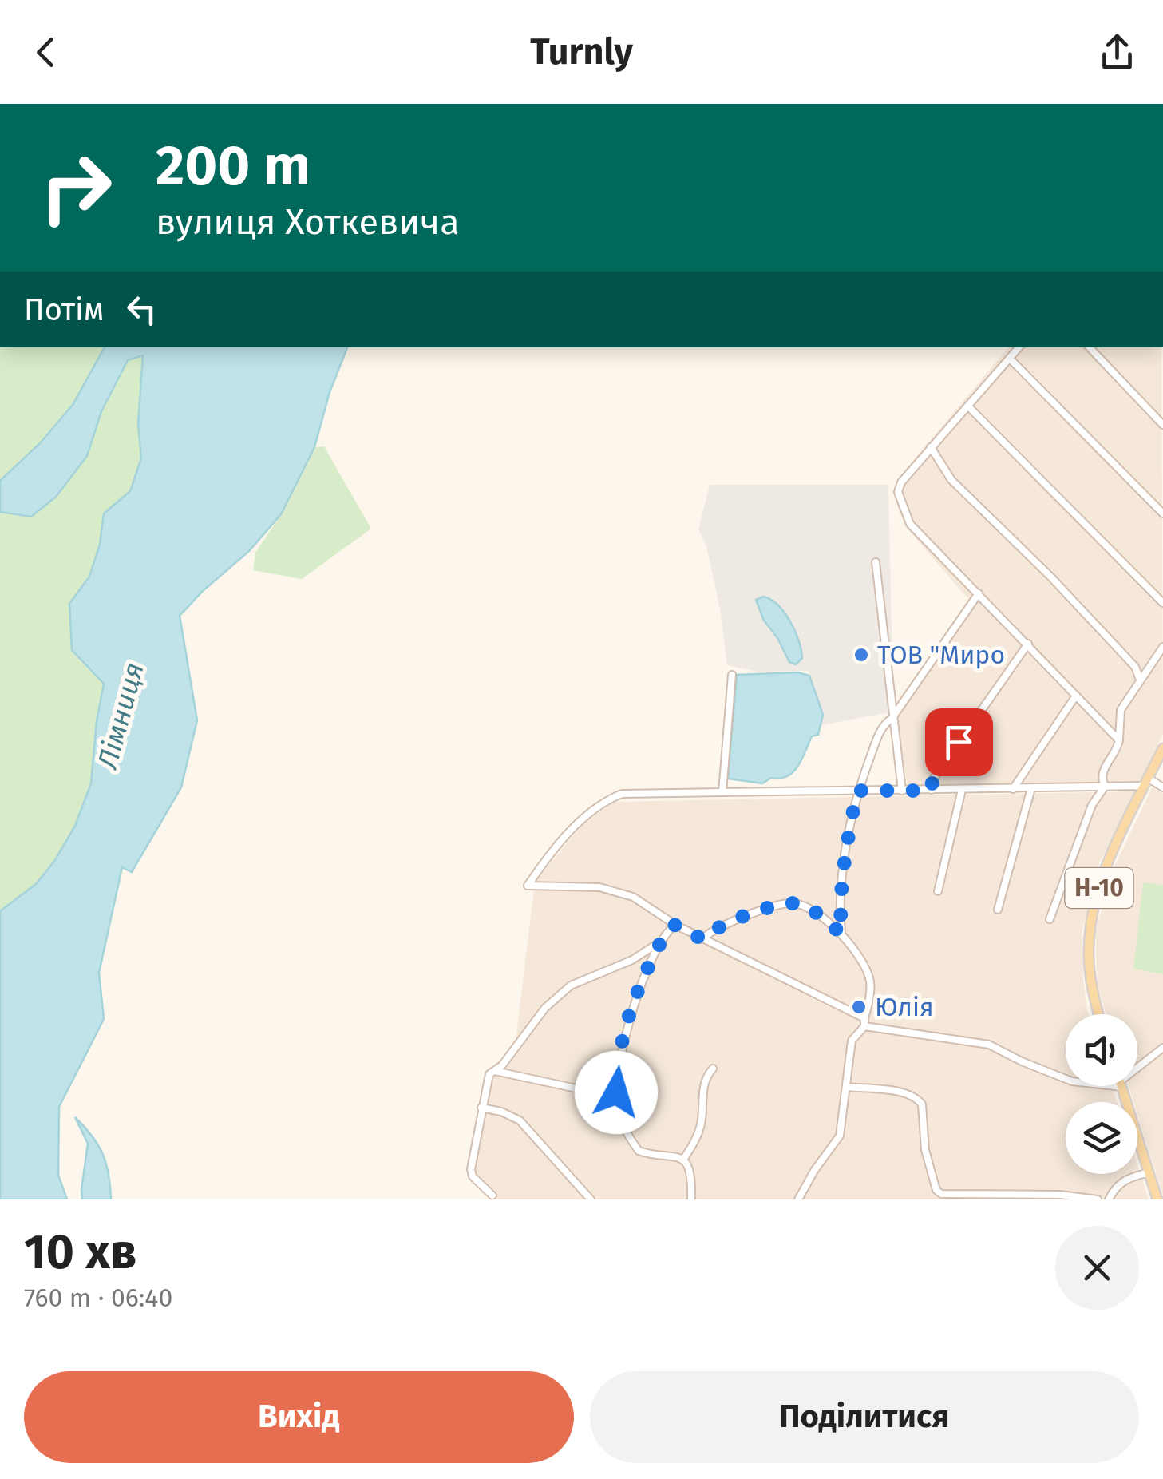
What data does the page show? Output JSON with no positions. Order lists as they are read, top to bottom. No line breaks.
{"streets":{"main road":["Н-10"]},"water":["Лімниця"],"places":["ТОВ \"Миро","Юлія"],"page":{"header":"Turnly","turn":["200 m","вулиця Хоткевича"],"then":"Потім","heading":["10 хв","760 m · 06:40"],"buttons":["Вихід","Поділитися"]}}
